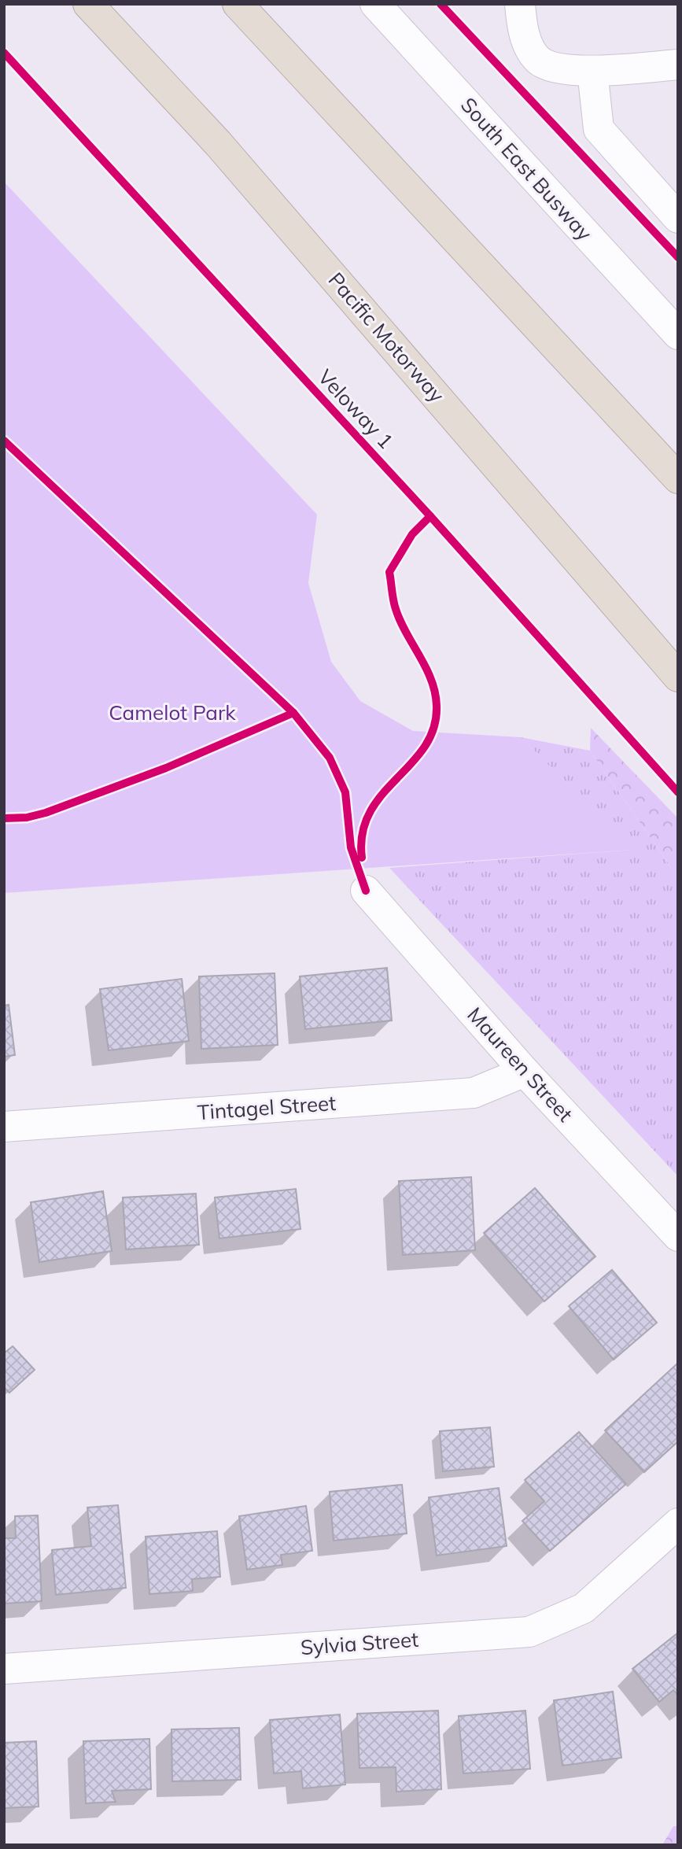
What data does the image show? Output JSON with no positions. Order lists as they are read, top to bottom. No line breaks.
{"streets":{"highway":["Pacific Motorway"],"street":["South East Busway","Maureen Street","Tintagel Street","Sylvia Street"],"cycle path":["Veloway 1"]},"crossings":[["Maureen Street","Tintagel Street"]],"parks":["Camelot Park"]}
